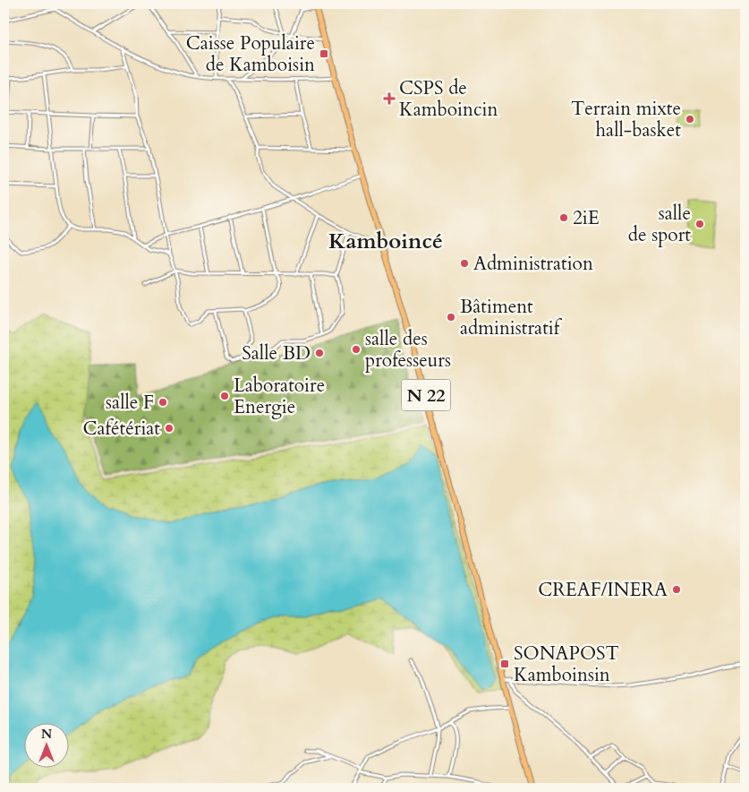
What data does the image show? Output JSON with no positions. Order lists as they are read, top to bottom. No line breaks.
{"streets":{"main road":["N 22"]},"districts":["Kamboincé"],"places":{"transit":["Caisse Populaire de Kamboisin","SONAPOST Kamboinsin"],"health":["CSPS de Kamboincin"],"other":["Terrain mixte hall-basket","2iE","salle de sport","Administration","Bâtiment administratif","salle des professeurs","Salle BD","Laboratoire Energie","salle F","Cafétériat","CREAF/INERA"]},"north":"top"}
